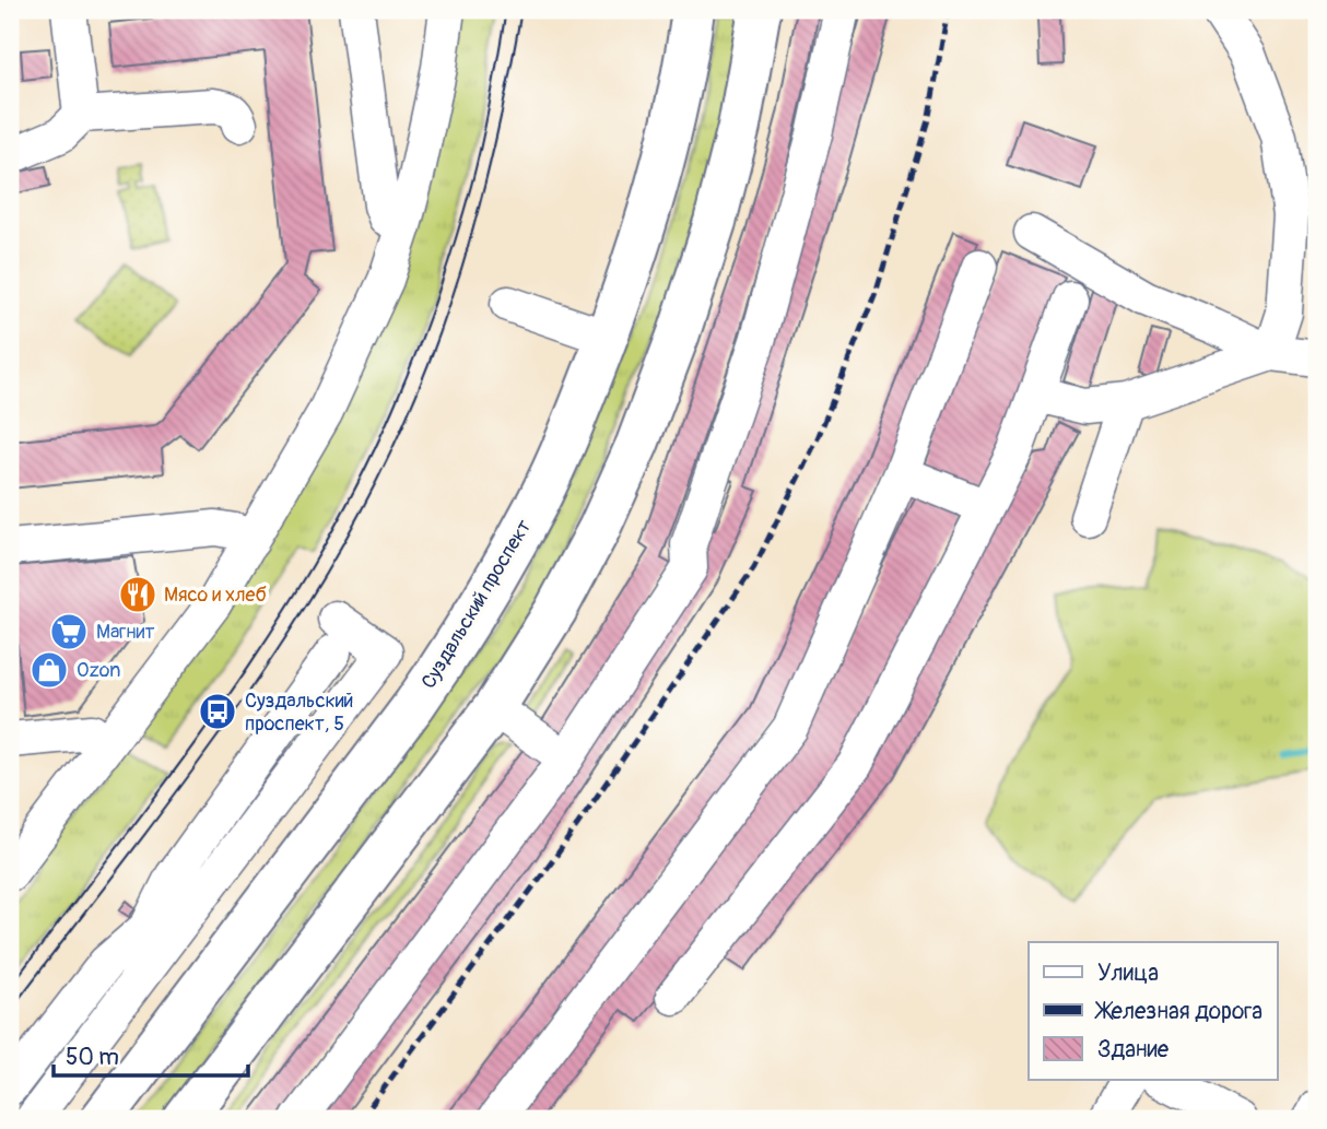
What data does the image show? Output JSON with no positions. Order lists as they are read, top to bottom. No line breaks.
{"streets":{"main road":["Суздальский проспект"]},"places":{"restaurant":["Мясо и хлеб"],"supermarket":["Магнит"],"shop":["Ozon"],"bus stop":["Суздальский проспект, 5"]},"legend":["Улица","Железная дорога","Здание"],"scale_bar":"50 m"}
